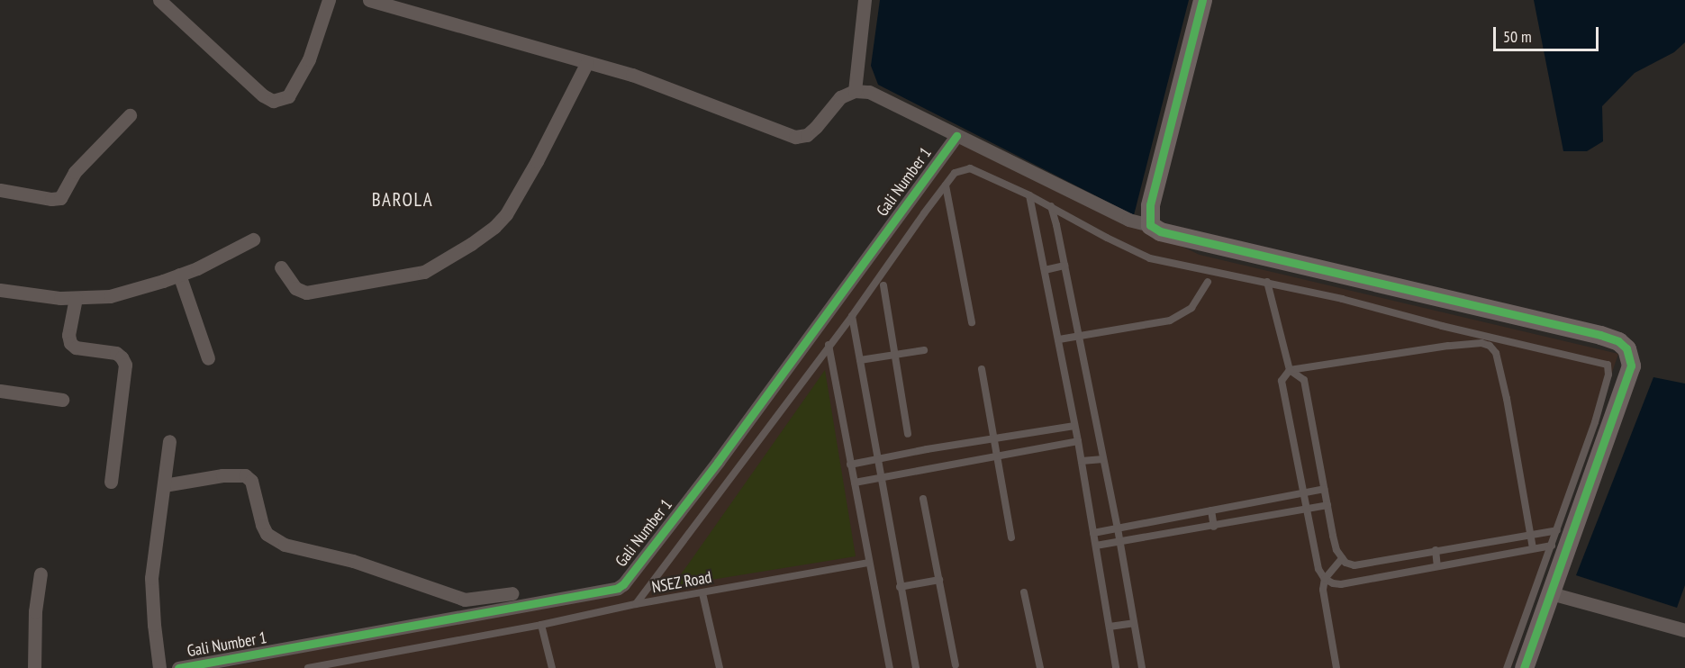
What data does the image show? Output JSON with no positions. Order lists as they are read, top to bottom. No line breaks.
{"streets":{"street":["Gali Number 1"],"lane":["NSEZ Road"]},"districts":["BAROLA"],"scale_bar":"50 m"}
